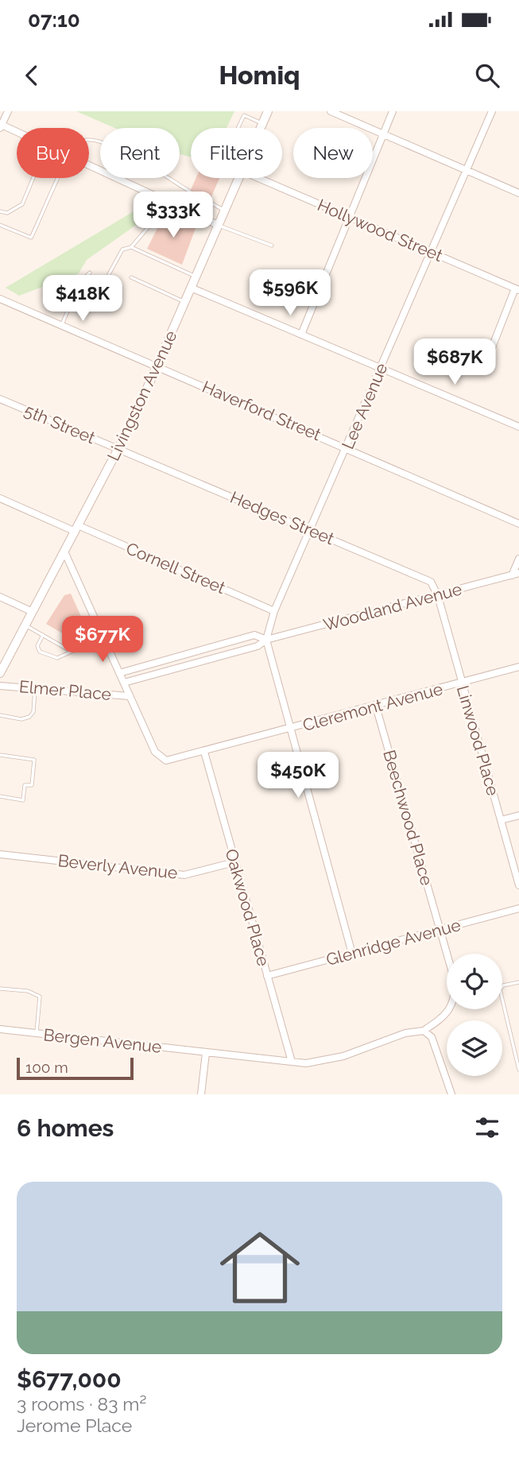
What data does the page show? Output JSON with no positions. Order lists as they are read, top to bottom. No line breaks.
{"streets":{"main road":["Livingston Avenue"],"street":["Hollywood Street","Lee Avenue","Haverford Street","5th Street","Hedges Street","Cornell Street","Woodland Avenue","Elmer Place","Cleremont Avenue","Linwood Place","Beechwood Place","Beverly Avenue","Oakwood Place","Glenridge Avenue","Bergen Avenue"]},"crossings":[["Hollywood Street","Lee Avenue"],["Livingston Avenue","Haverford Street"],["Livingston Avenue","5th Street"],["Livingston Avenue","Hedges Street"],["Livingston Avenue","Cornell Street"],["Lee Avenue","Haverford Street"],["Lee Avenue","Hedges Street"],["Lee Avenue","Cornell Street"],["Lee Avenue","Woodland Avenue"],["5th Street","Hedges Street"],["Hedges Street","Woodland Avenue"],["Hedges Street","Linwood Place"],["Woodland Avenue","Linwood Place"],["Elmer Place","Cleremont Avenue"],["Cleremont Avenue","Linwood Place"],["Cleremont Avenue","Beechwood Place"],["Cleremont Avenue","Oakwood Place"],["Beechwood Place","Glenridge Avenue"],["Beechwood Place","Bergen Avenue"],["Beverly Avenue","Oakwood Place"],["Oakwood Place","Glenridge Avenue"],["Oakwood Place","Bergen Avenue"]],"scale_bar":"100 m","page":{"status":"07:10","header":"Homiq","chip":["Buy","Rent","Filters","New"],"price":["$333K","$596K","$418K","$687K","$677K","$450K"],"scale":"100 m","heading":"6 homes","list":[{"name":"$677,000","note":"3 rooms · 83 m² · Jerome Place"}]}}
